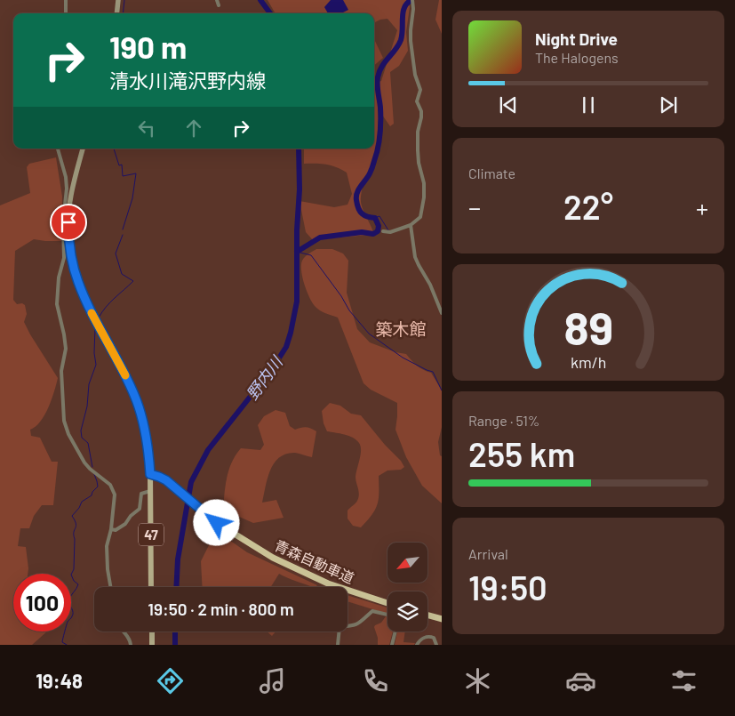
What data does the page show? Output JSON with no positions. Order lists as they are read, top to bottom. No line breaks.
{"streets":{"highway":["青森自動車道"],"main road":["47"]},"crossings":[["47","青森自動車道"]],"districts":["築木館"],"water":["野内川"],"north":"bottom left","page":{"turn":["190 m","清水川滝沢野内線"],"song":["Night Drive","The Halogens"],"tile":["Climate",["Range · 51%","255 km"],["Arrival","19:50"]],"heat":["−","22°","+"],"limit":"100","trip":"19:50 · 2 min · 800 m","tabs":"19:48","gauge":["89","km/h"]}}
